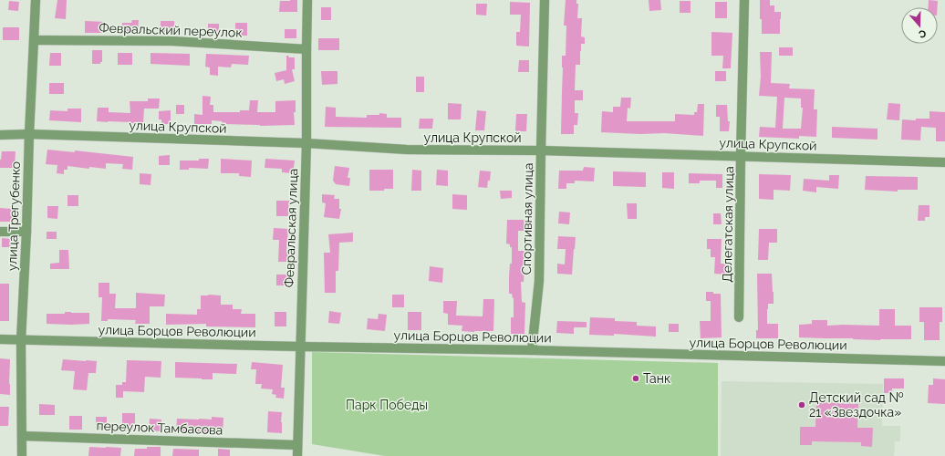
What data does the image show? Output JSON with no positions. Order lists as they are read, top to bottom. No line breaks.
{"streets":{"street":["Февральский переулок","улица Крупской","улица Трегубенко","Спортивная улица","Делегатская улица","Февральская улица","улица Борцов Революции","переулок Тамбасова"]},"crossings":[["Февральский переулок","улица Трегубенко"],["Февральский переулок","Февральская улица"],["улица Крупской","улица Трегубенко"],["улица Крупской","Спортивная улица"],["улица Крупской","Делегатская улица"],["улица Крупской","Февральская улица"],["улица Трегубенко","улица Борцов Революции"],["улица Трегубенко","переулок Тамбасова"],["Спортивная улица","улица Борцов Революции"],["Февральская улица","улица Борцов Революции"],["Февральская улица","переулок Тамбасова"]],"parks":["Парк Победы"],"places":["Танк","Детский сад № 21 «Звездочка»"],"north":"bottom"}
